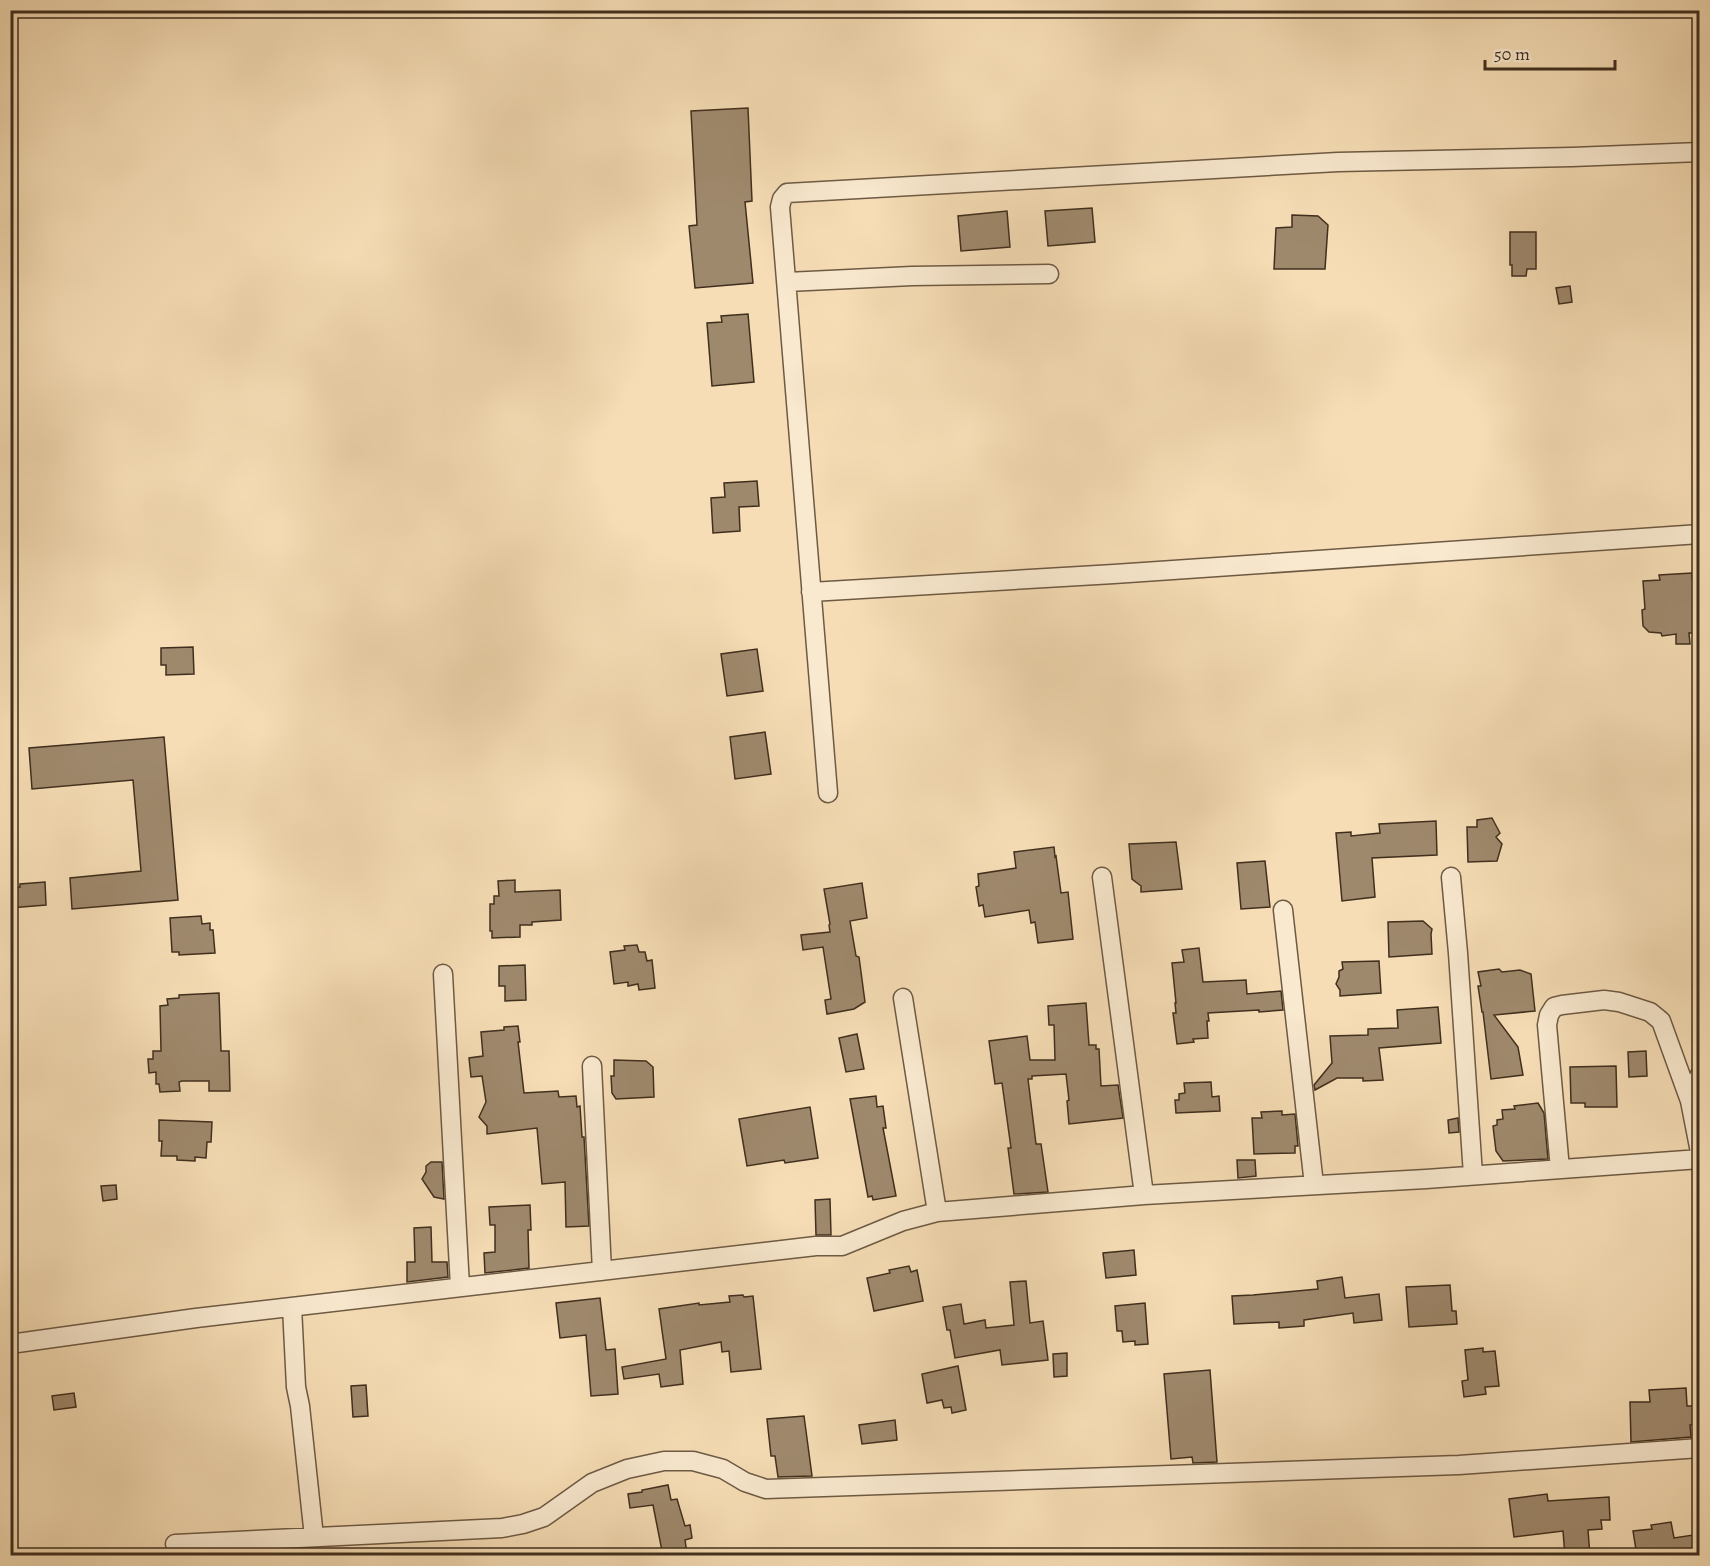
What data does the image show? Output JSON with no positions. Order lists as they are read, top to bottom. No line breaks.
{"scale_bar":"50 m"}
